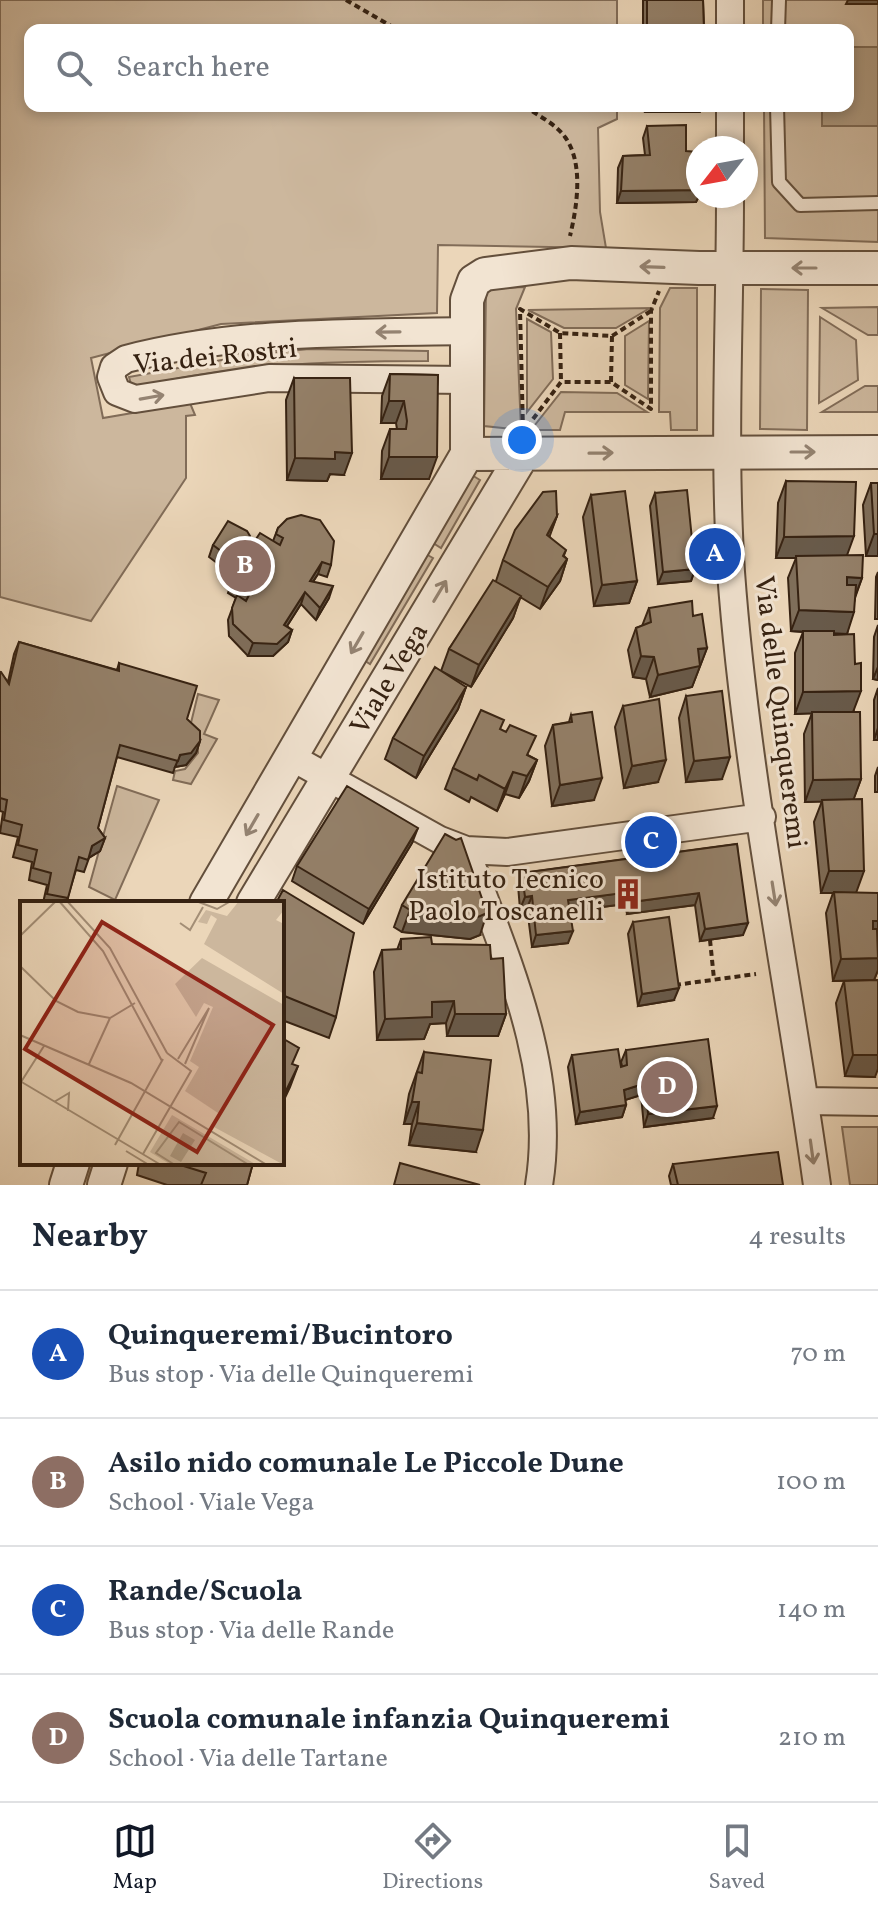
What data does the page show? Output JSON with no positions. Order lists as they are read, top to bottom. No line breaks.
{"streets":{"street":["Via dei Rostri","Viale Vega","Via delle Quinqueremi"]},"one_way":["Via delle Quinqueremi"],"places":{"building":["Istituto Tecnico Paolo Toscanelli"]},"north":"bottom left","page":{"search":"Search here","pins":["A","B","C","D"],"heading":["Nearby","4 results"],"list":[{"mark":"A","name":"Quinqueremi/Bucintoro","note":"Bus stop · Via delle Quinqueremi","value":"70 m"},{"mark":"B","name":"Asilo nido comunale Le Piccole Dune","note":"School · Viale Vega","value":"100 m"},{"mark":"C","name":"Rande/Scuola","note":"Bus stop · Via delle Rande","value":"140 m"},{"mark":"D","name":"Scuola comunale infanzia Quinqueremi","note":"School · Via delle Tartane","value":"210 m"}],"nav":["Map","Directions","Saved"]}}
